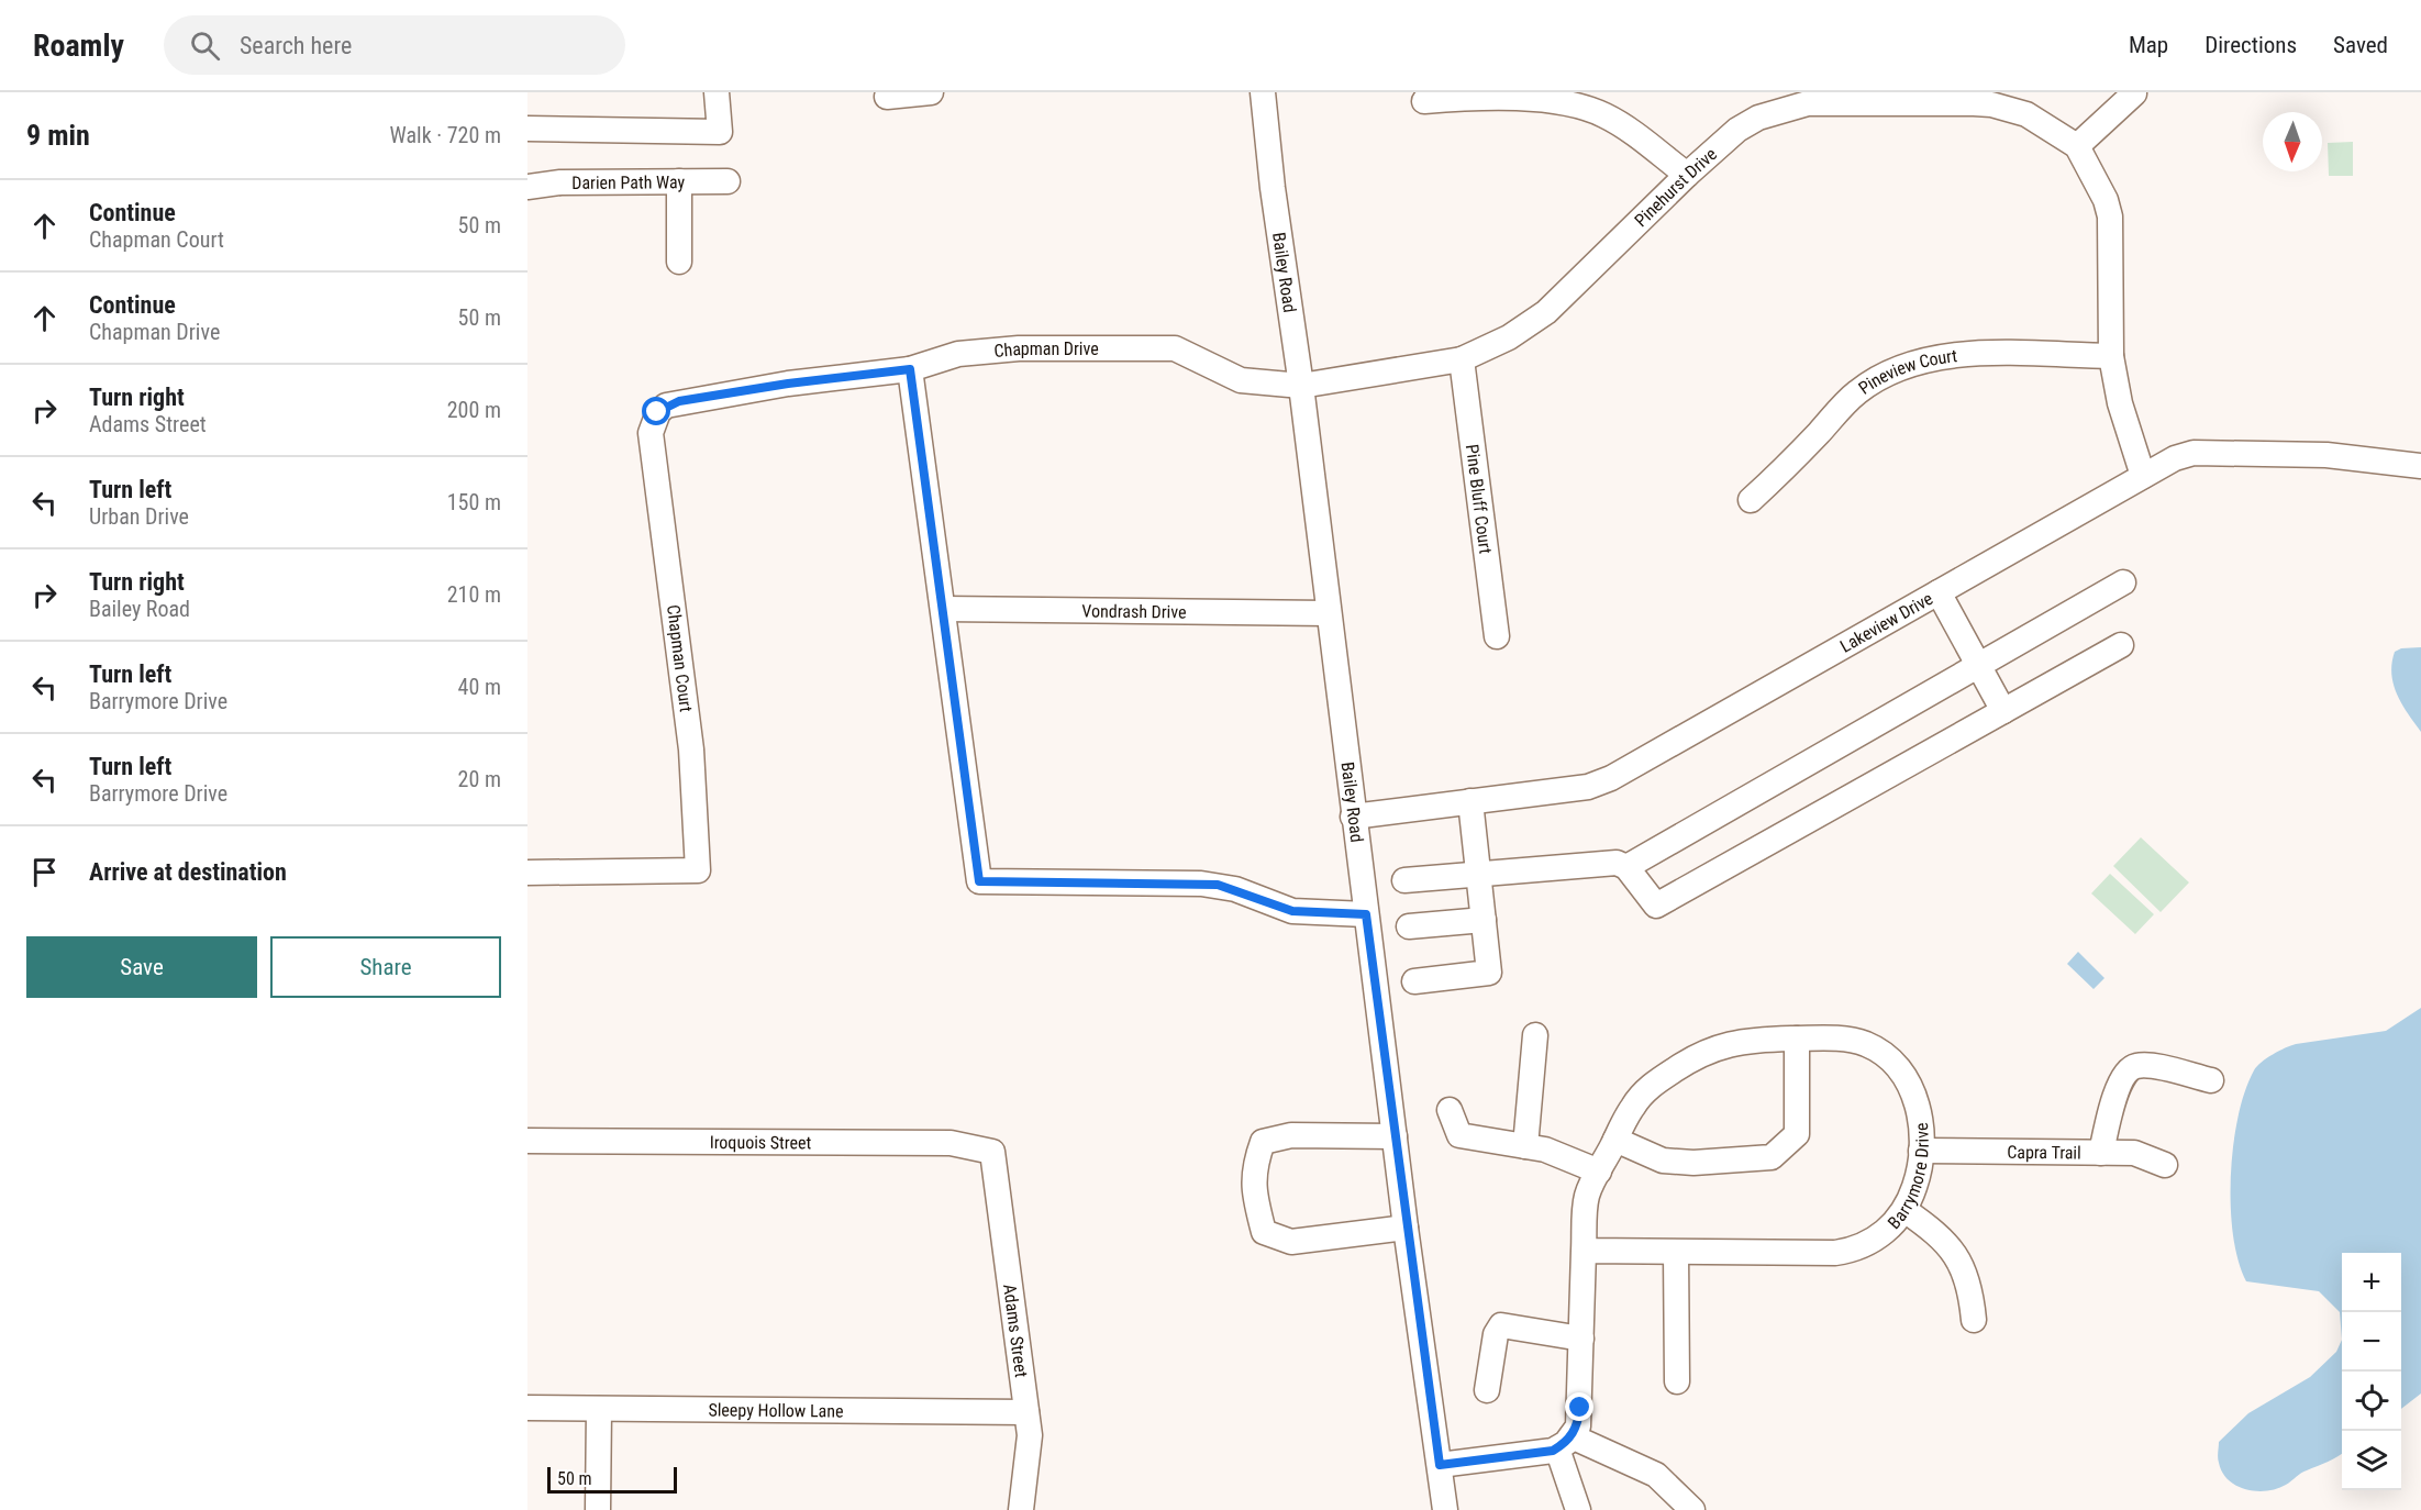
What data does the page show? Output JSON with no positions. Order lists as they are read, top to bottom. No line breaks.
{"streets":{"street":["Darien Path Way","Pinehurst Drive","Bailey Road","Chapman Drive","Pineview Court","Pine Bluff Court","Vondrash Drive","Lakeview Drive","Chapman Court","Iroquois Street","Capra Trail","Barrymore Drive","Adams Street","Sleepy Hollow Lane"]},"crossings":[["Pinehurst Drive","Bailey Road"],["Pinehurst Drive","Chapman Drive"],["Pinehurst Drive","Pineview Court"],["Pinehurst Drive","Pine Bluff Court"],["Pinehurst Drive","Lakeview Drive"],["Bailey Road","Chapman Drive"],["Bailey Road","Vondrash Drive"],["Bailey Road","Lakeview Drive"],["Chapman Drive","Chapman Court"],["Iroquois Street","Adams Street"],["Capra Trail","Barrymore Drive"],["Adams Street","Sleepy Hollow Lane"]],"scale_bar":"50 m","north":"bottom","page":{"header":"Roamly","search":"Search here","nav":["Map","Directions","Saved"],"heading":["9 min","Walk · 720 m"],"list":[["Continue","Chapman Court","50 m"],["Continue","Chapman Drive","50 m"],["Turn right","Adams Street","200 m"],["Turn left","Urban Drive","150 m"],["Turn right","Bailey Road","210 m"],["Turn left","Barrymore Drive","40 m"],["Turn left","Barrymore Drive","20 m"],"Arrive at destination"],"buttons":["Save","Share"],"map_buttons":["+","−"],"scale":"50 m"}}
